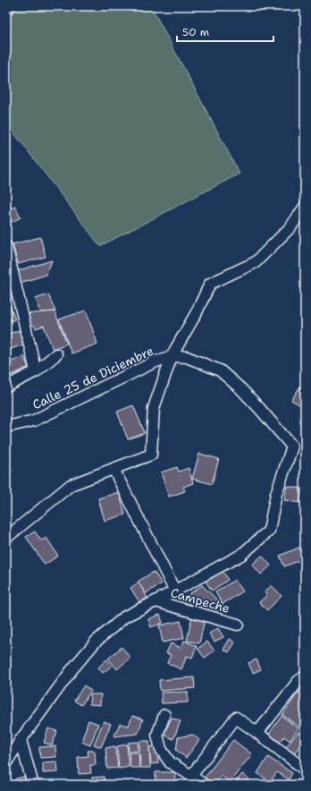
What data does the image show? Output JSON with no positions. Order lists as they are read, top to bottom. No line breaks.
{"streets":{"street":["Calle 25 de Diciembre","Campeche"]},"scale_bar":"50 m"}
